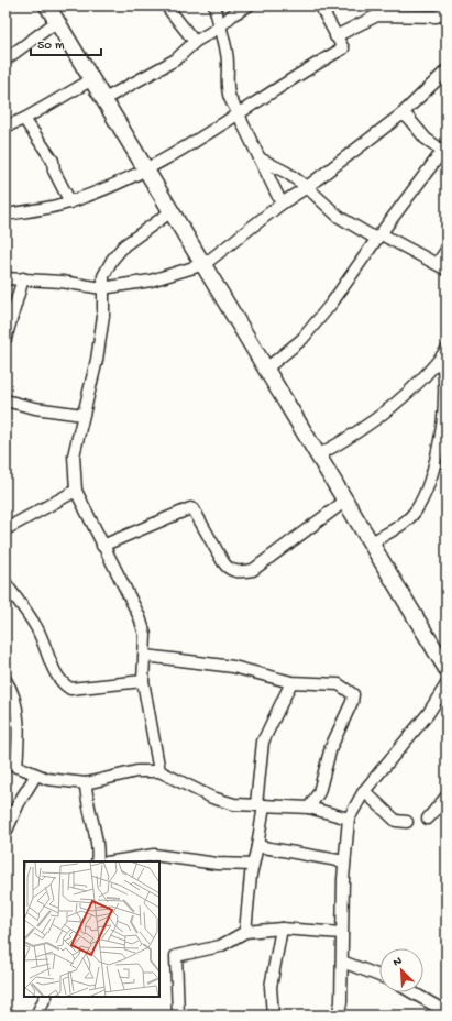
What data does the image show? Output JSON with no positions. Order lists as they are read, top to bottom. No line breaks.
{"scale_bar":"50 m","north":"top left"}
